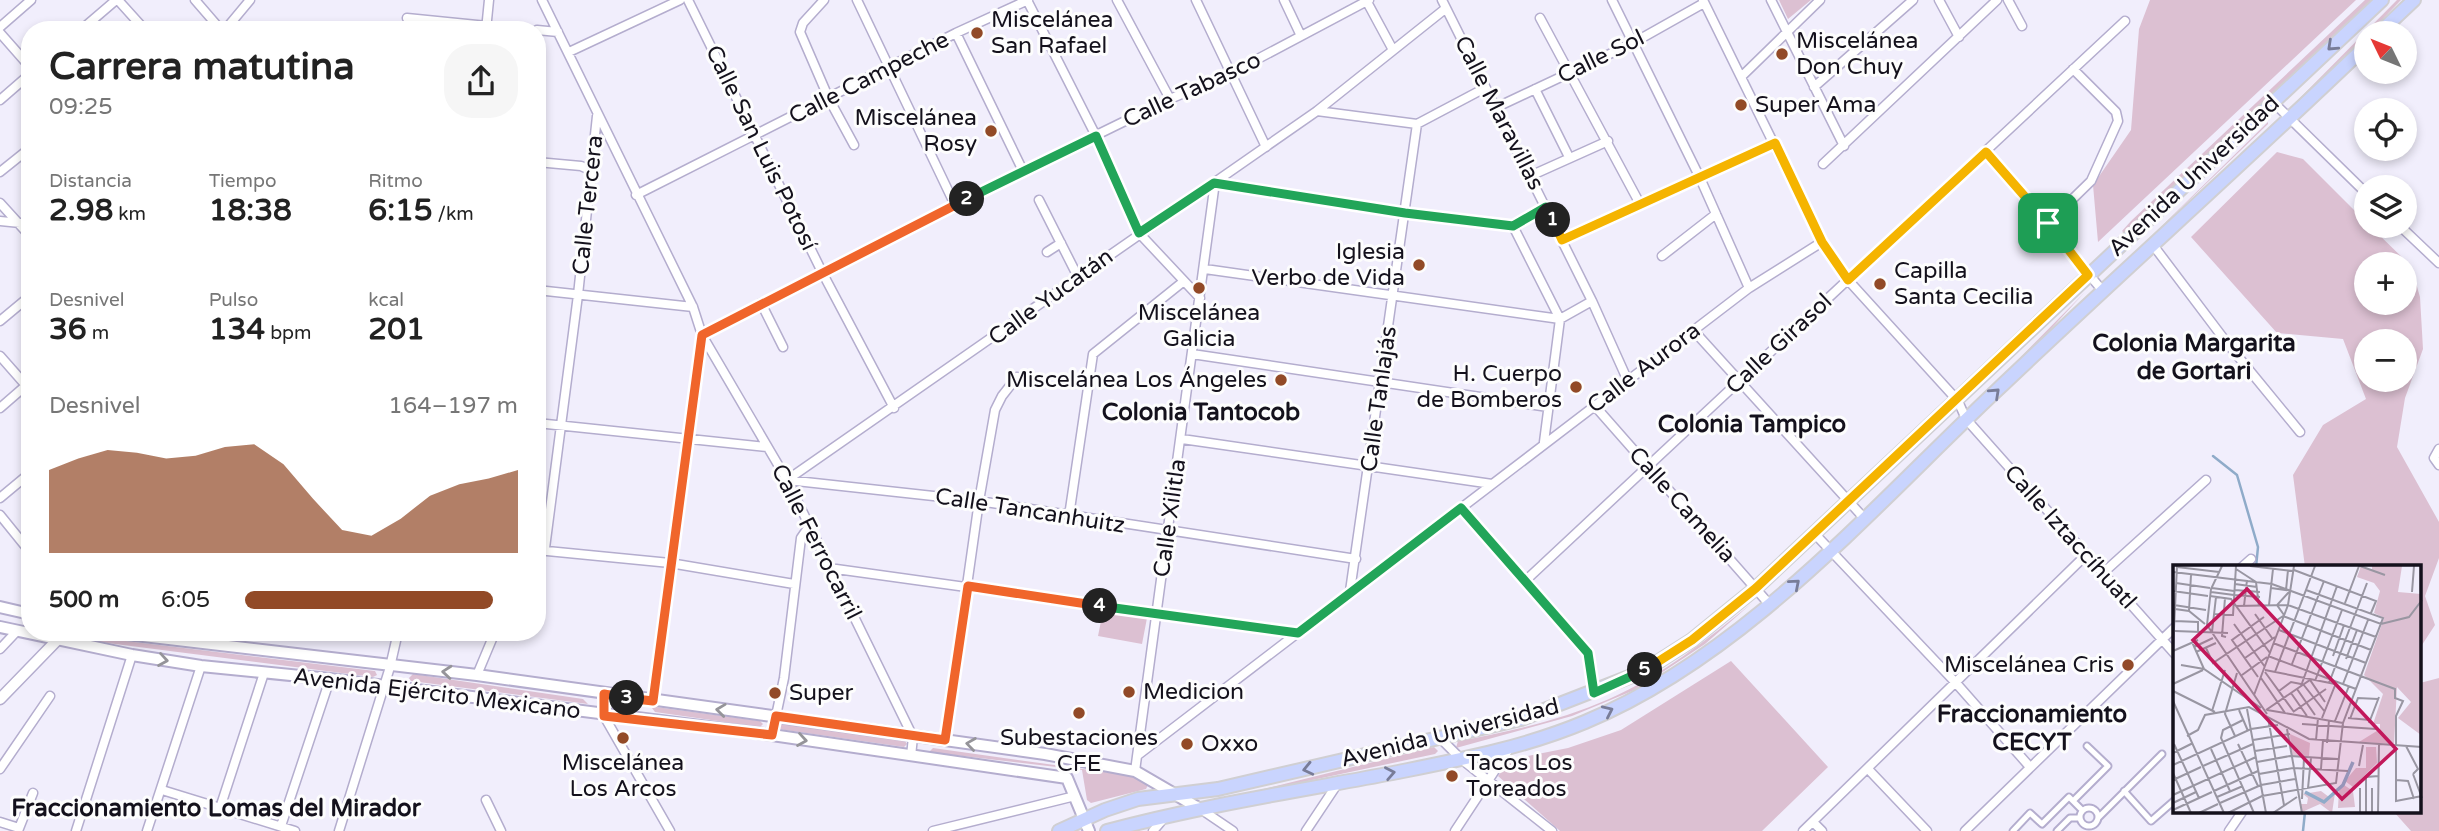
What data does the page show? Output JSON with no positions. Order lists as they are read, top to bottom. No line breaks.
{"streets":{"main road":["Avenida Universidad","Avenida Ejército Mexicano"],"street":["Calle Sol","Calle Campeche","Calle Tabasco","Calle Maravillas","Calle San Luis Potosí","Calle Tercera","Calle Yucatán","Calle Girasol","Calle Aurora","Calle Tanlajás","Calle Camelia","Calle Tancanhuitz","Calle Xilitla","Calle Iztaccíhuatl","Calle Ferrocarril"]},"crossings":[["Calle Sol","Calle Maravillas"],["Calle Sol","Calle Iztaccíhuatl"],["Calle Campeche","Calle San Luis Potosí"],["Calle Tabasco","Calle San Luis Potosí"],["Calle Tabasco","Calle Ferrocarril"],["Calle Maravillas","Calle Yucatán"],["Calle Maravillas","Calle Aurora"],["Calle San Luis Potosí","Calle Yucatán"],["Avenida Universidad","Calle Camelia"],["Avenida Universidad","Calle Iztaccíhuatl"],["Avenida Universidad","Avenida Ejército Mexicano"],["Calle Yucatán","Calle Tancanhuitz"],["Calle Yucatán","Calle Xilitla"],["Calle Yucatán","Calle Ferrocarril"],["Calle Girasol","Calle Camelia"],["Calle Girasol","Calle Iztaccíhuatl"],["Calle Aurora","Calle Tanlajás"],["Calle Aurora","Calle Camelia"],["Calle Aurora","Calle Xilitla"],["Calle Aurora","Calle Iztaccíhuatl"],["Calle Tanlajás","Calle Tancanhuitz"],["Calle Tancanhuitz","Calle Xilitla"],["Calle Tancanhuitz","Calle Ferrocarril"],["Calle Xilitla","Avenida Ejército Mexicano"],["Calle Ferrocarril","Avenida Ejército Mexicano"]],"districts":["Colonia Margarita de Gortari","Colonia Tantocob","Colonia Tampico","Fraccionamiento CECYT","Fraccionamiento Lomas del Mirador"],"places":["Miscelánea San Rafael","Miscelánea Don Chuy","Super Ama","Miscelánea Rosy","Iglesia Verbo de Vida","Capilla Santa Cecilia","Miscelánea Galicia","Miscelánea Los Ángeles","H. Cuerpo de Bomberos","Miscelánea Cris","Medicion","Super","Subestaciones CFE","Miscelánea Los Arcos","Oxxo","Tacos Los Toreados"],"north":"top left","page":{"map_buttons":["+","−"],"heading":["Carrera matutina","09:25"],"stats":[["Distancia","2.98 km"],["Tiempo","18:38"],["Ritmo","6:15 /km"],["Desnivel","36 m"],["Pulso","134 bpm"],["kcal","201"]],"pins":["2","1","4","5","3"],"chart":["Desnivel","164–197 m"],"list":[{"name":"500 m","note":"6:05"}]}}
